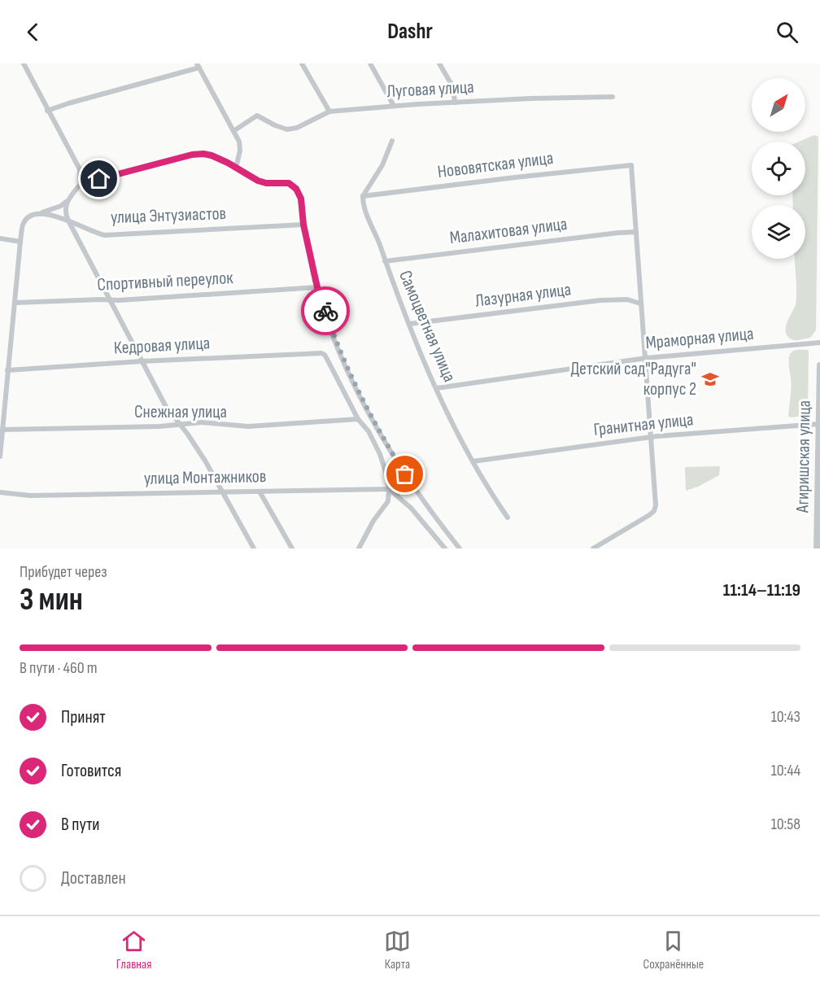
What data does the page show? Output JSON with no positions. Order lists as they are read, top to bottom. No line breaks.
{"streets":{"street":["Луговая улица","Нововятская улица","улица Энтузиастов","Малахитовая улица","Спортивный переулок","Лазурная улица","Самоцветная улица","Мраморная улица","Кедровая улица","Снежная улица","Гранитная улица","Агиришская улица","улица Монтажников"]},"crossings":[["Нововятская улица","Малахитовая улица"],["Нововятская улица","Самоцветная улица"],["Малахитовая улица","Самоцветная улица"],["Лазурная улица","Самоцветная улица"],["Самоцветная улица","Мраморная улица"],["Самоцветная улица","Гранитная улица"],["Кедровая улица","Снежная улица"],["Гранитная улица","Агиришская улица"]],"places":{"school or university":["Детский сад\"Радуга\" корпус 2"]},"north":"top right","page":{"header":"Dashr","heading":["3 мин","Прибудет через","11:14–11:19"],"bar":"В пути · 460 m","list":[["Принят","10:43"],["Готовится","10:44"],["В пути","10:58"],"Доставлен"],"tabs":["Главная","Карта","Сохранённые"]}}
